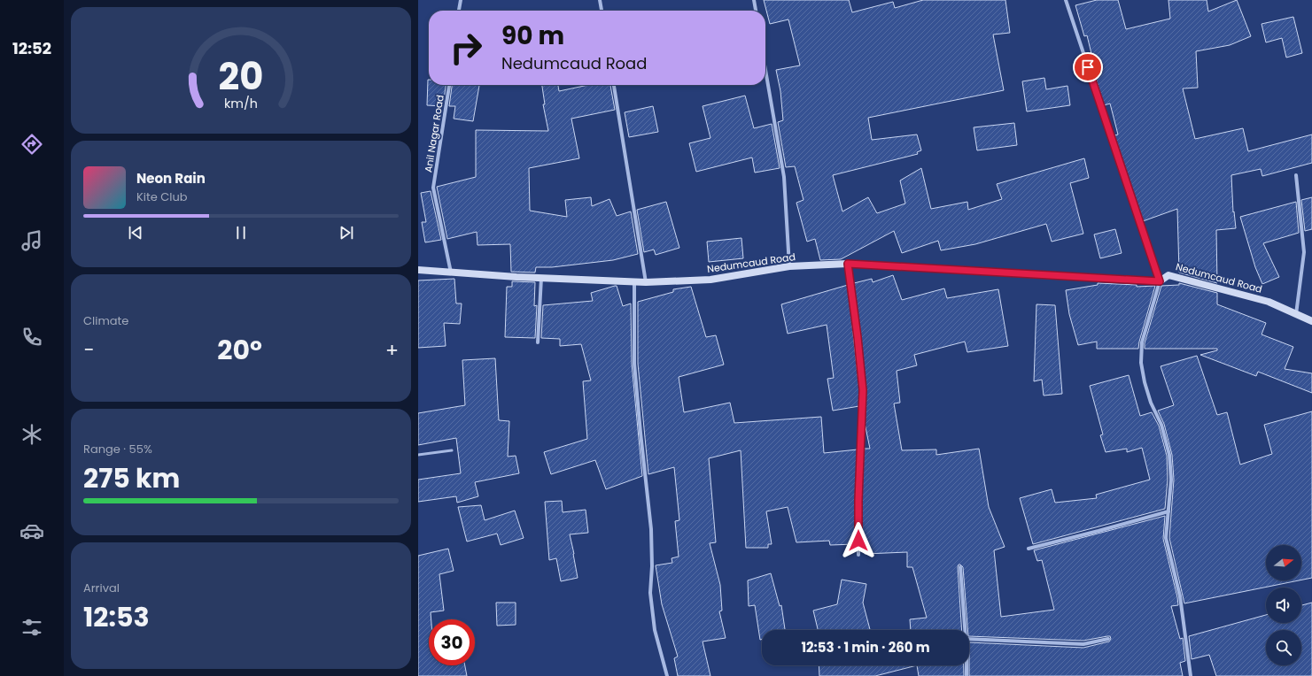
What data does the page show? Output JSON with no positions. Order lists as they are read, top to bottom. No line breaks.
{"streets":{"main road":["Nedumcaud Road"],"street":["Anil Nagar Road"]},"crossings":[["Anil Nagar Road","Nedumcaud Road"]],"north":"right","page":{"tabs":"12:52","turn":["90 m","Nedumcaud Road"],"song":["Neon Rain","Kite Club"],"tile":["Climate",["Range · 55%","275 km"],["Arrival","12:53"]],"heat":["−","20°","+"],"limit":"30","trip":"12:53 · 1 min · 260 m","gauge":["20","km/h"]}}
